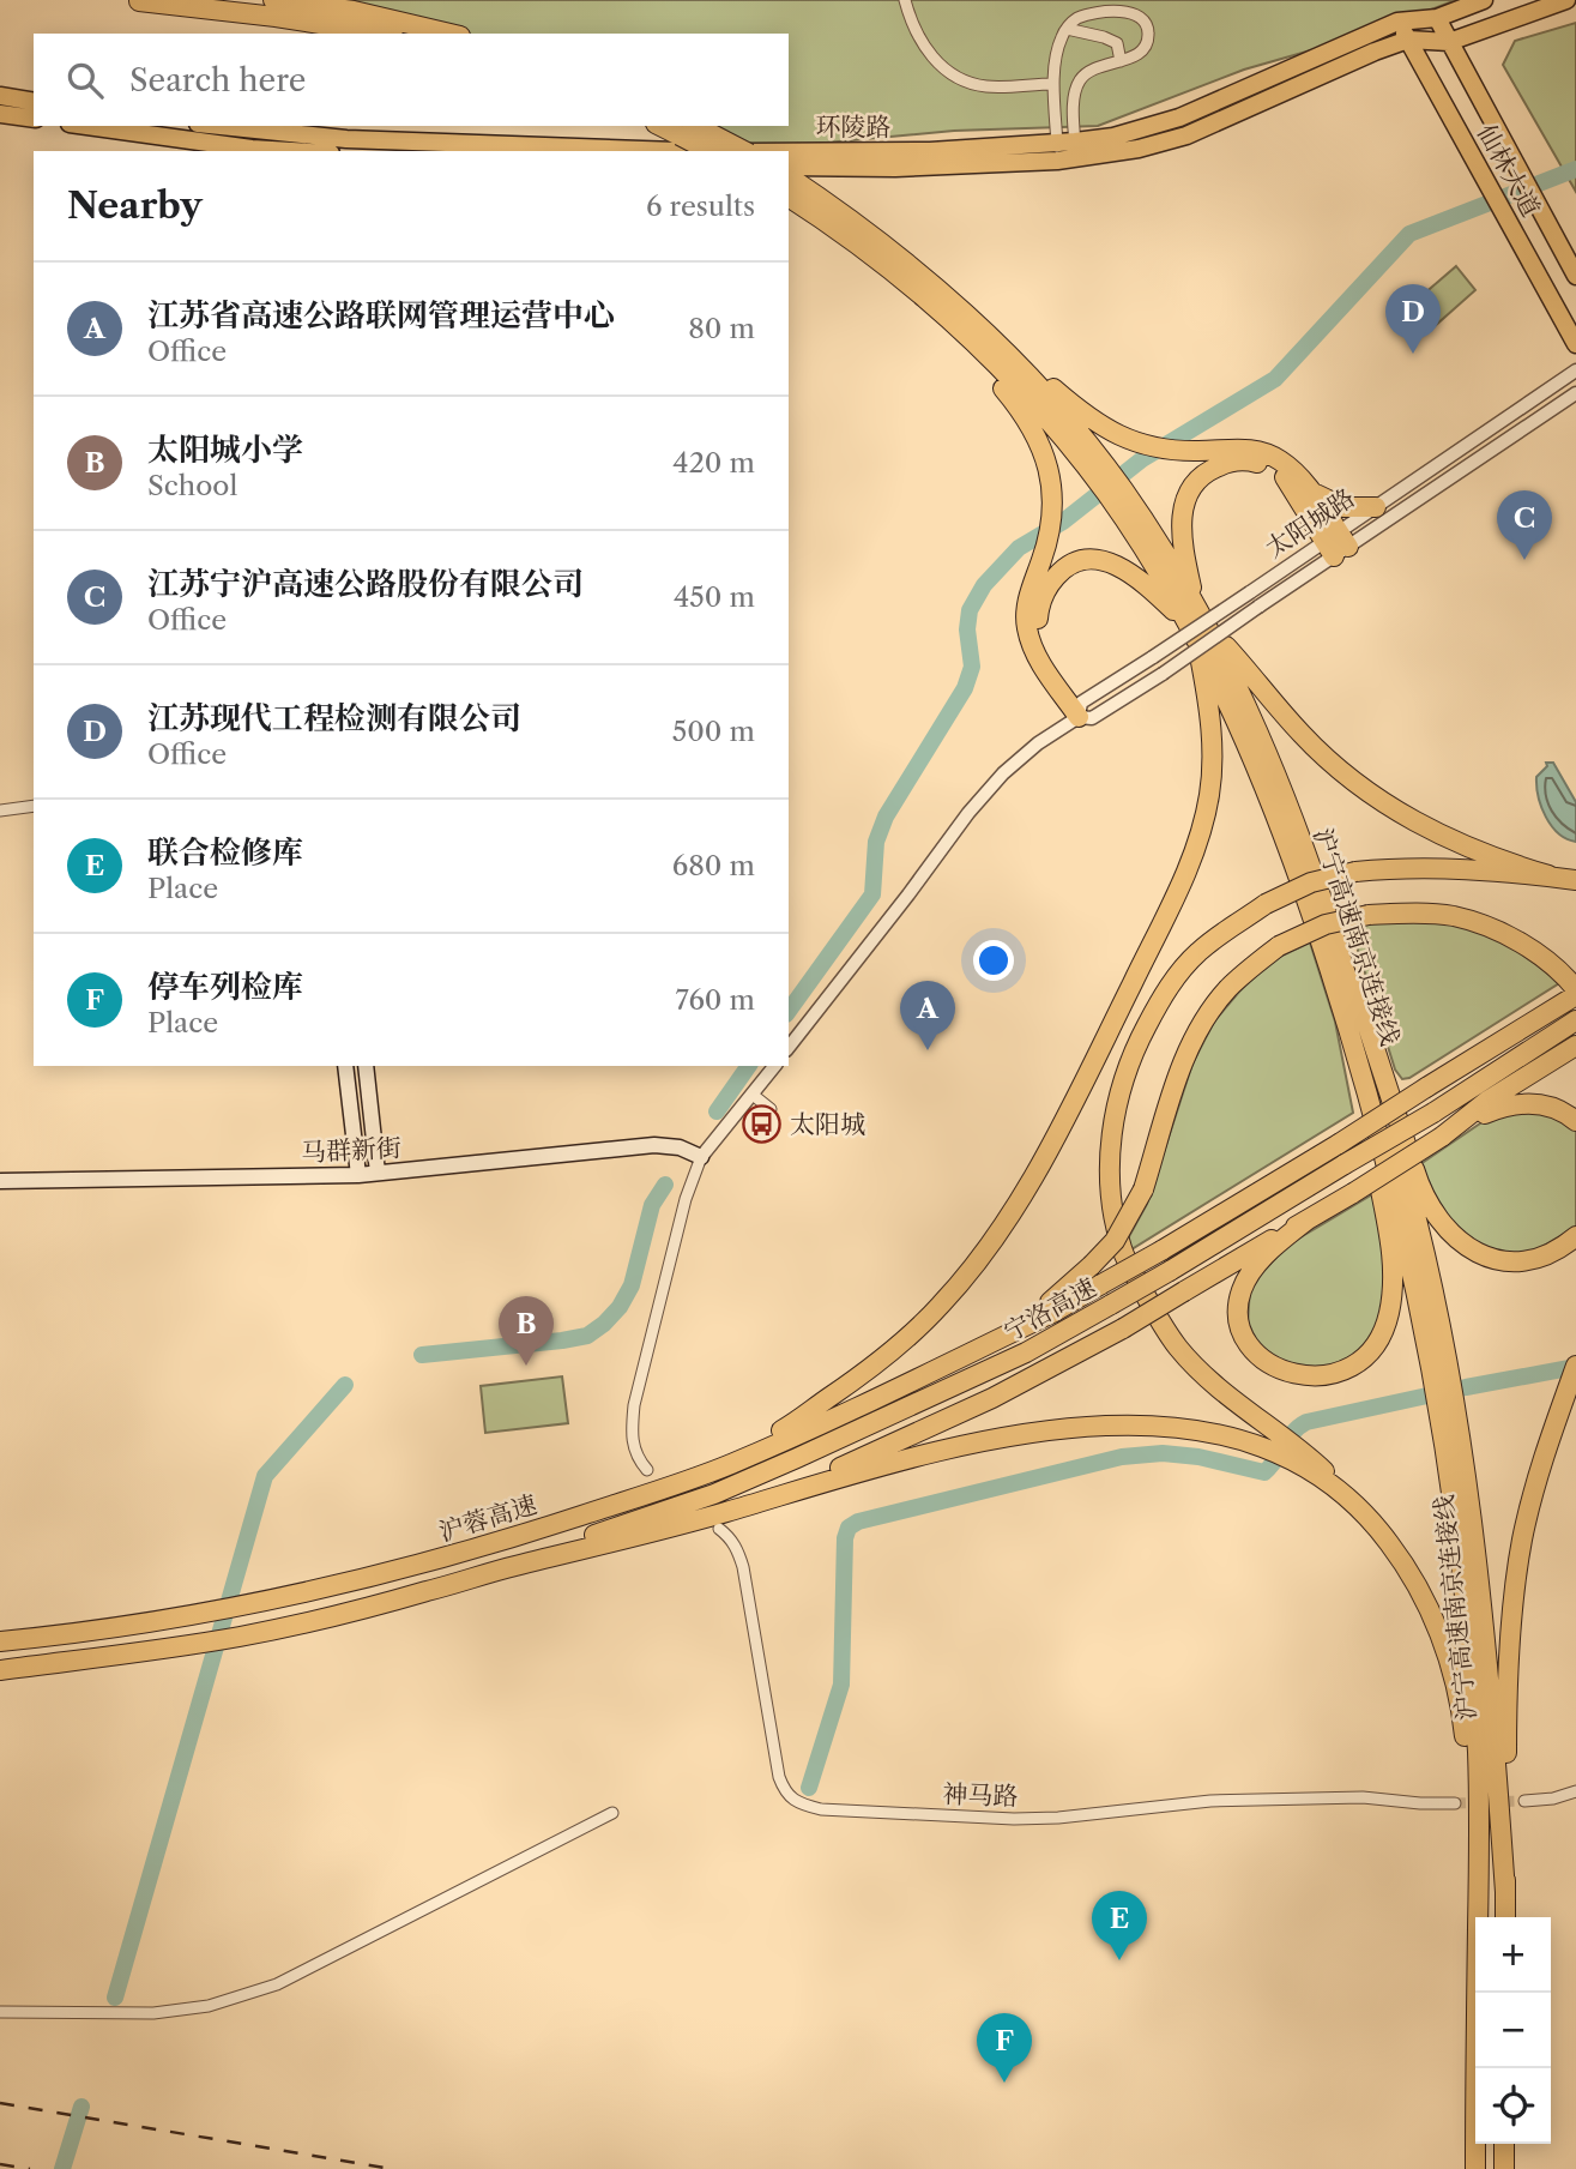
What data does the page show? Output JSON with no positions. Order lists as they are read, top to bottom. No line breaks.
{"streets":{"highway":["沪宁高速南京连接线","宁洛高速","沪蓉高速"],"main road":["环陵路","仙林大道","马群新街"],"street":["太阳城路","神马路"]},"crossings":[["环陵路","仙林大道"],["宁洛高速","沪蓉高速"]],"places":{"bus stop":["太阳城"]},"page":{"search":"Search here","heading":["Nearby","6 results"],"list":[{"mark":"A","name":"江苏省高速公路联网管理运营中心","note":"Office","value":"80 m"},{"mark":"B","name":"太阳城小学","note":"School","value":"420 m"},{"mark":"C","name":"江苏宁沪高速公路股份有限公司","note":"Office","value":"450 m"},{"mark":"D","name":"江苏现代工程检测有限公司","note":"Office","value":"500 m"},{"mark":"E","name":"联合检修库","note":"Place","value":"680 m"},{"mark":"F","name":"停车列检库","note":"Place","value":"760 m"}],"pins":["D","C","A","B","E","F"],"map_buttons":["+","−"]}}
